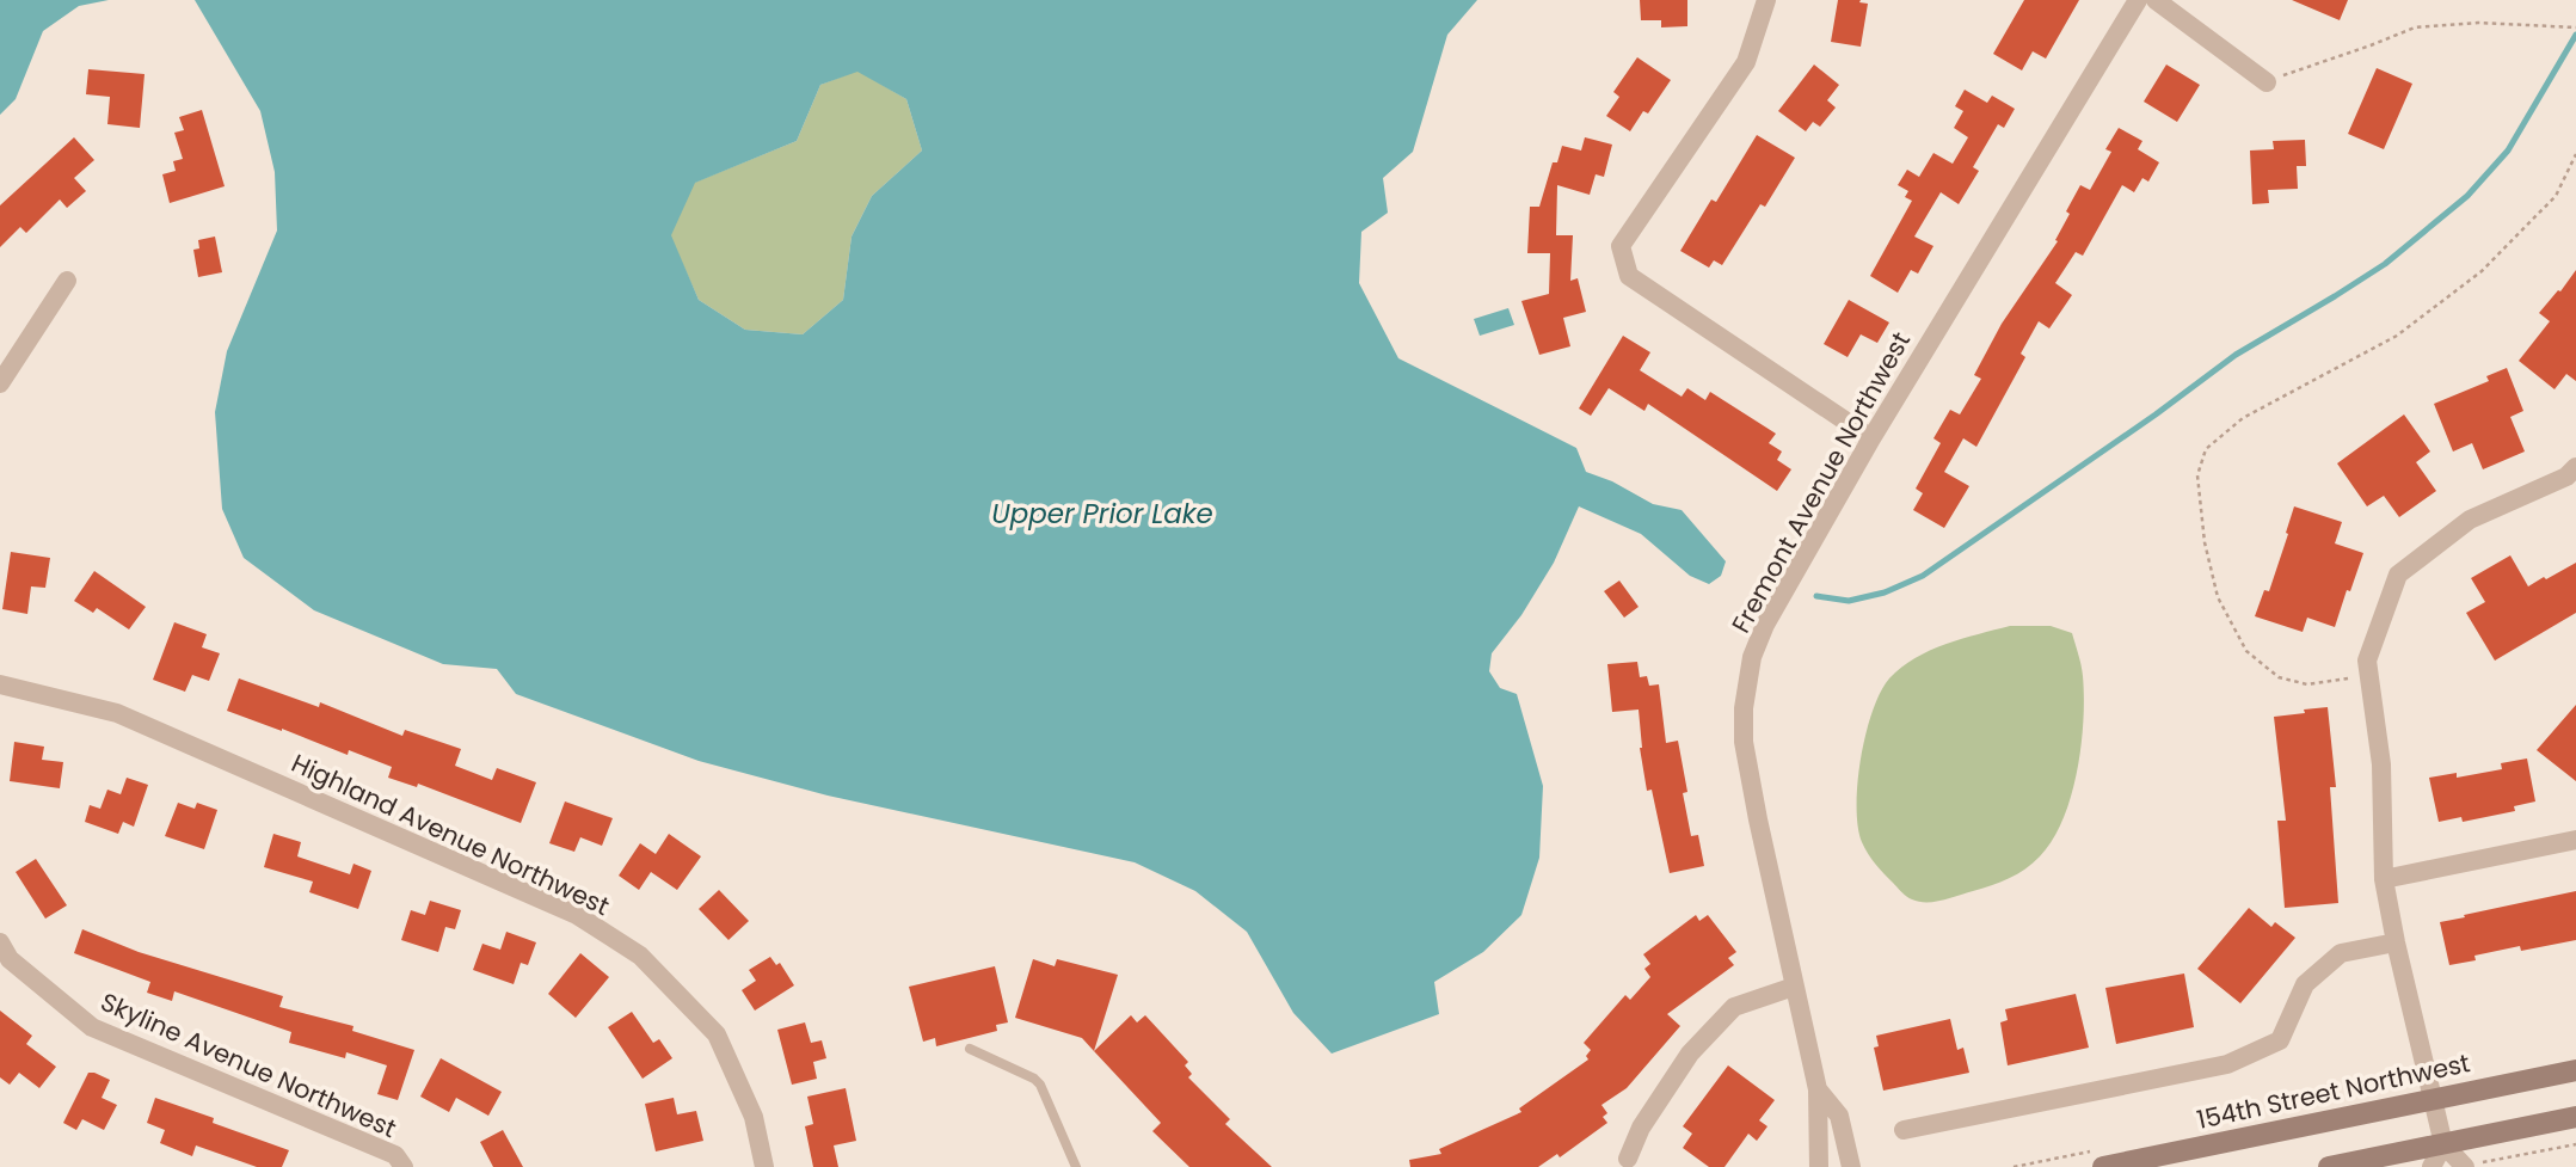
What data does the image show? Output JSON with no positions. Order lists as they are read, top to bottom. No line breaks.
{"streets":{"street":["Fremont Avenue Northwest","Highland Avenue Northwest","Skyline Avenue Northwest","154th Street Northwest"]},"water":["Upper Prior Lake"]}
